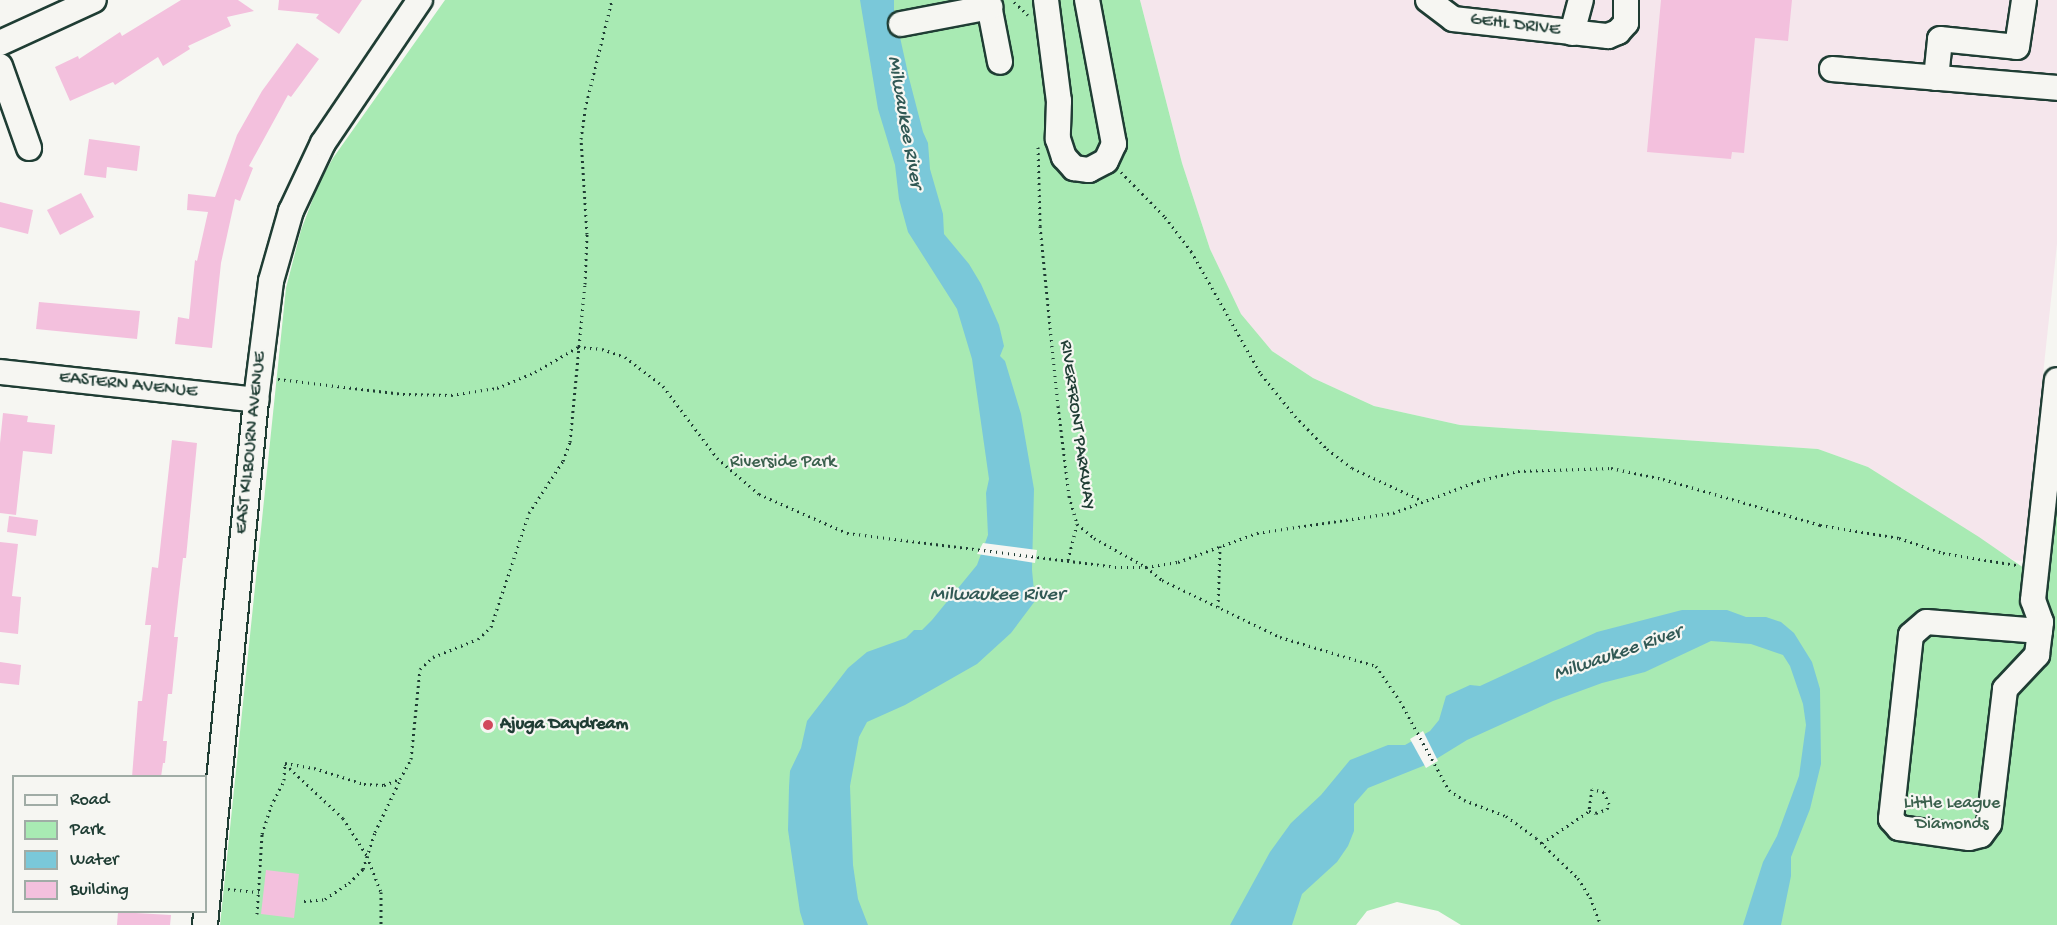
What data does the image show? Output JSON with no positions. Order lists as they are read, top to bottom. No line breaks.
{"streets":{"street":["GEHL DRIVE","EASTERN AVENUE","EAST KILBOURN AVENUE"],"path":["RIVERFRONT PARKWAY"]},"crossings":[["EASTERN AVENUE","EAST KILBOURN AVENUE"]],"water":["Milwaukee River"],"parks":["Riverside Park","Little League Diamonds"],"places":["Ajuga Daydream"],"legend":["Road","Park","Water","Building"]}
